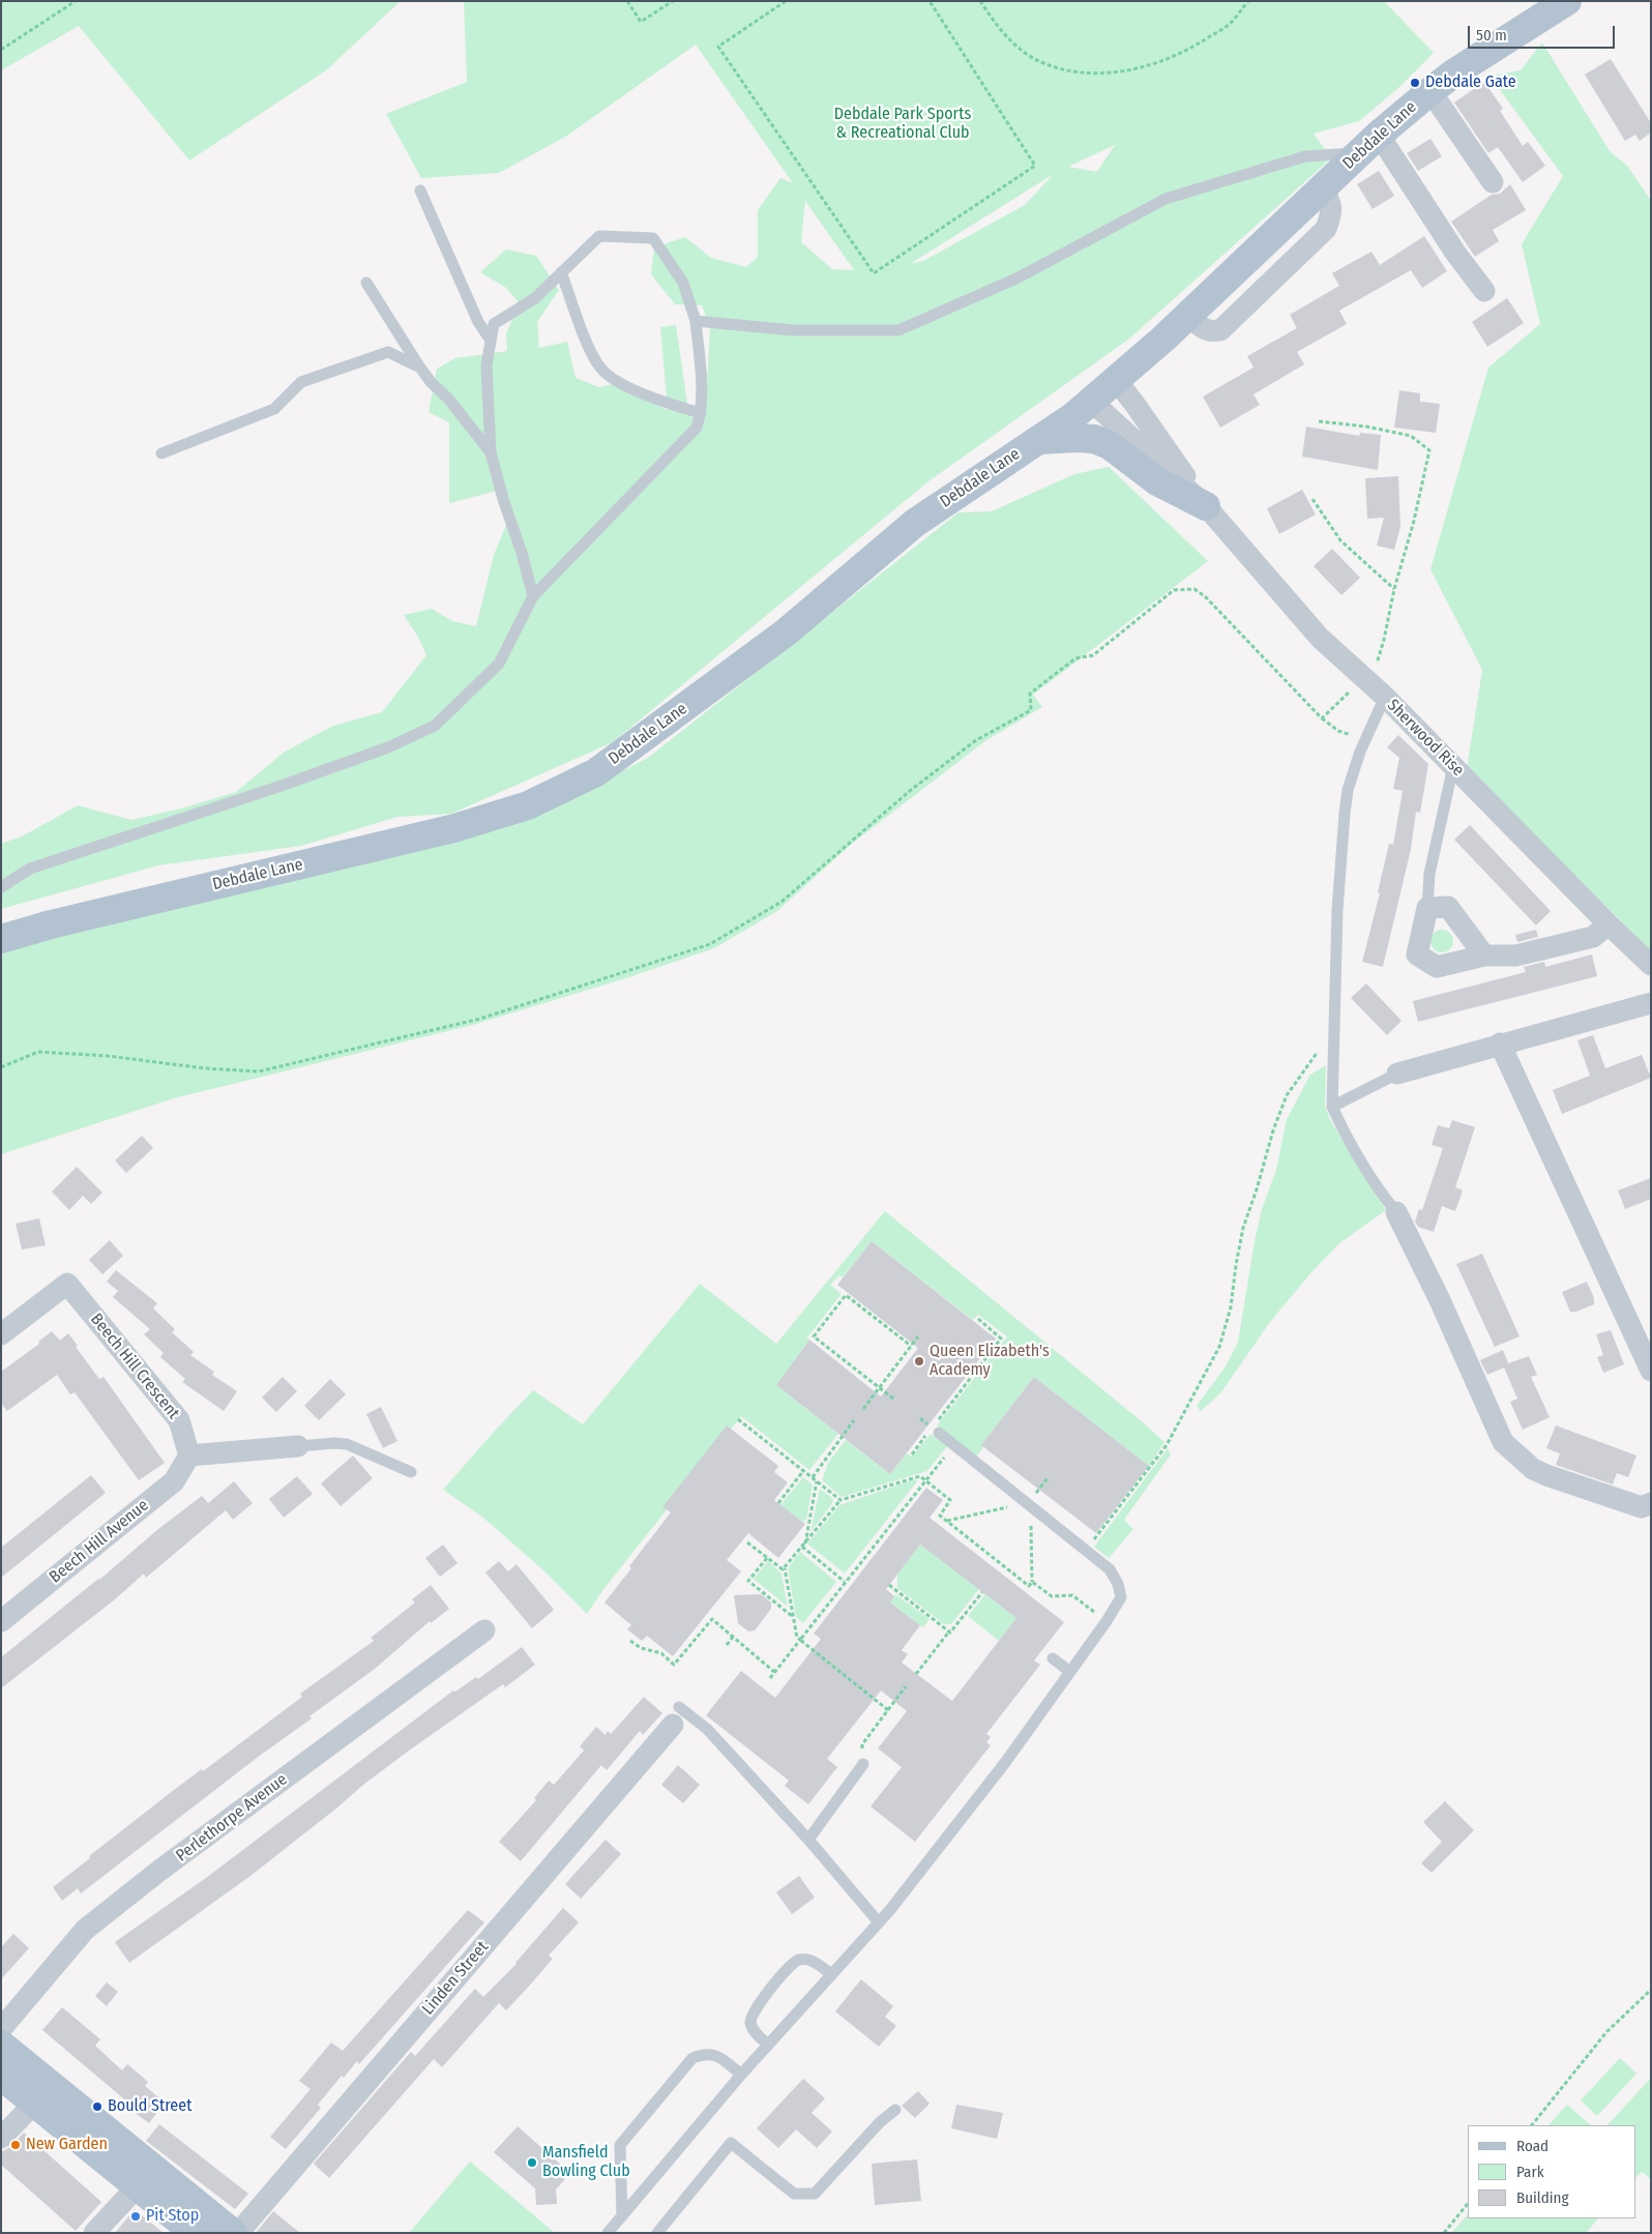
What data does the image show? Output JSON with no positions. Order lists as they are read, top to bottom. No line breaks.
{"streets":{"main road":["Debdale Lane"],"street":["Sherwood Rise","Beech Hill Crescent","Beech Hill Avenue","Perlethorpe Avenue","Linden Street"]},"crossings":[["Debdale Lane","Sherwood Rise"],["Beech Hill Crescent","Beech Hill Avenue"]],"parks":["Debdale Park Sports & Recreational Club"],"places":["Debdale Gate","Queen Elizabeth's Academy","Bould Street","New Garden","Mansfield Bowling Club","Pit Stop"],"legend":["Road","Park","Building"],"scale_bar":"50 m"}
